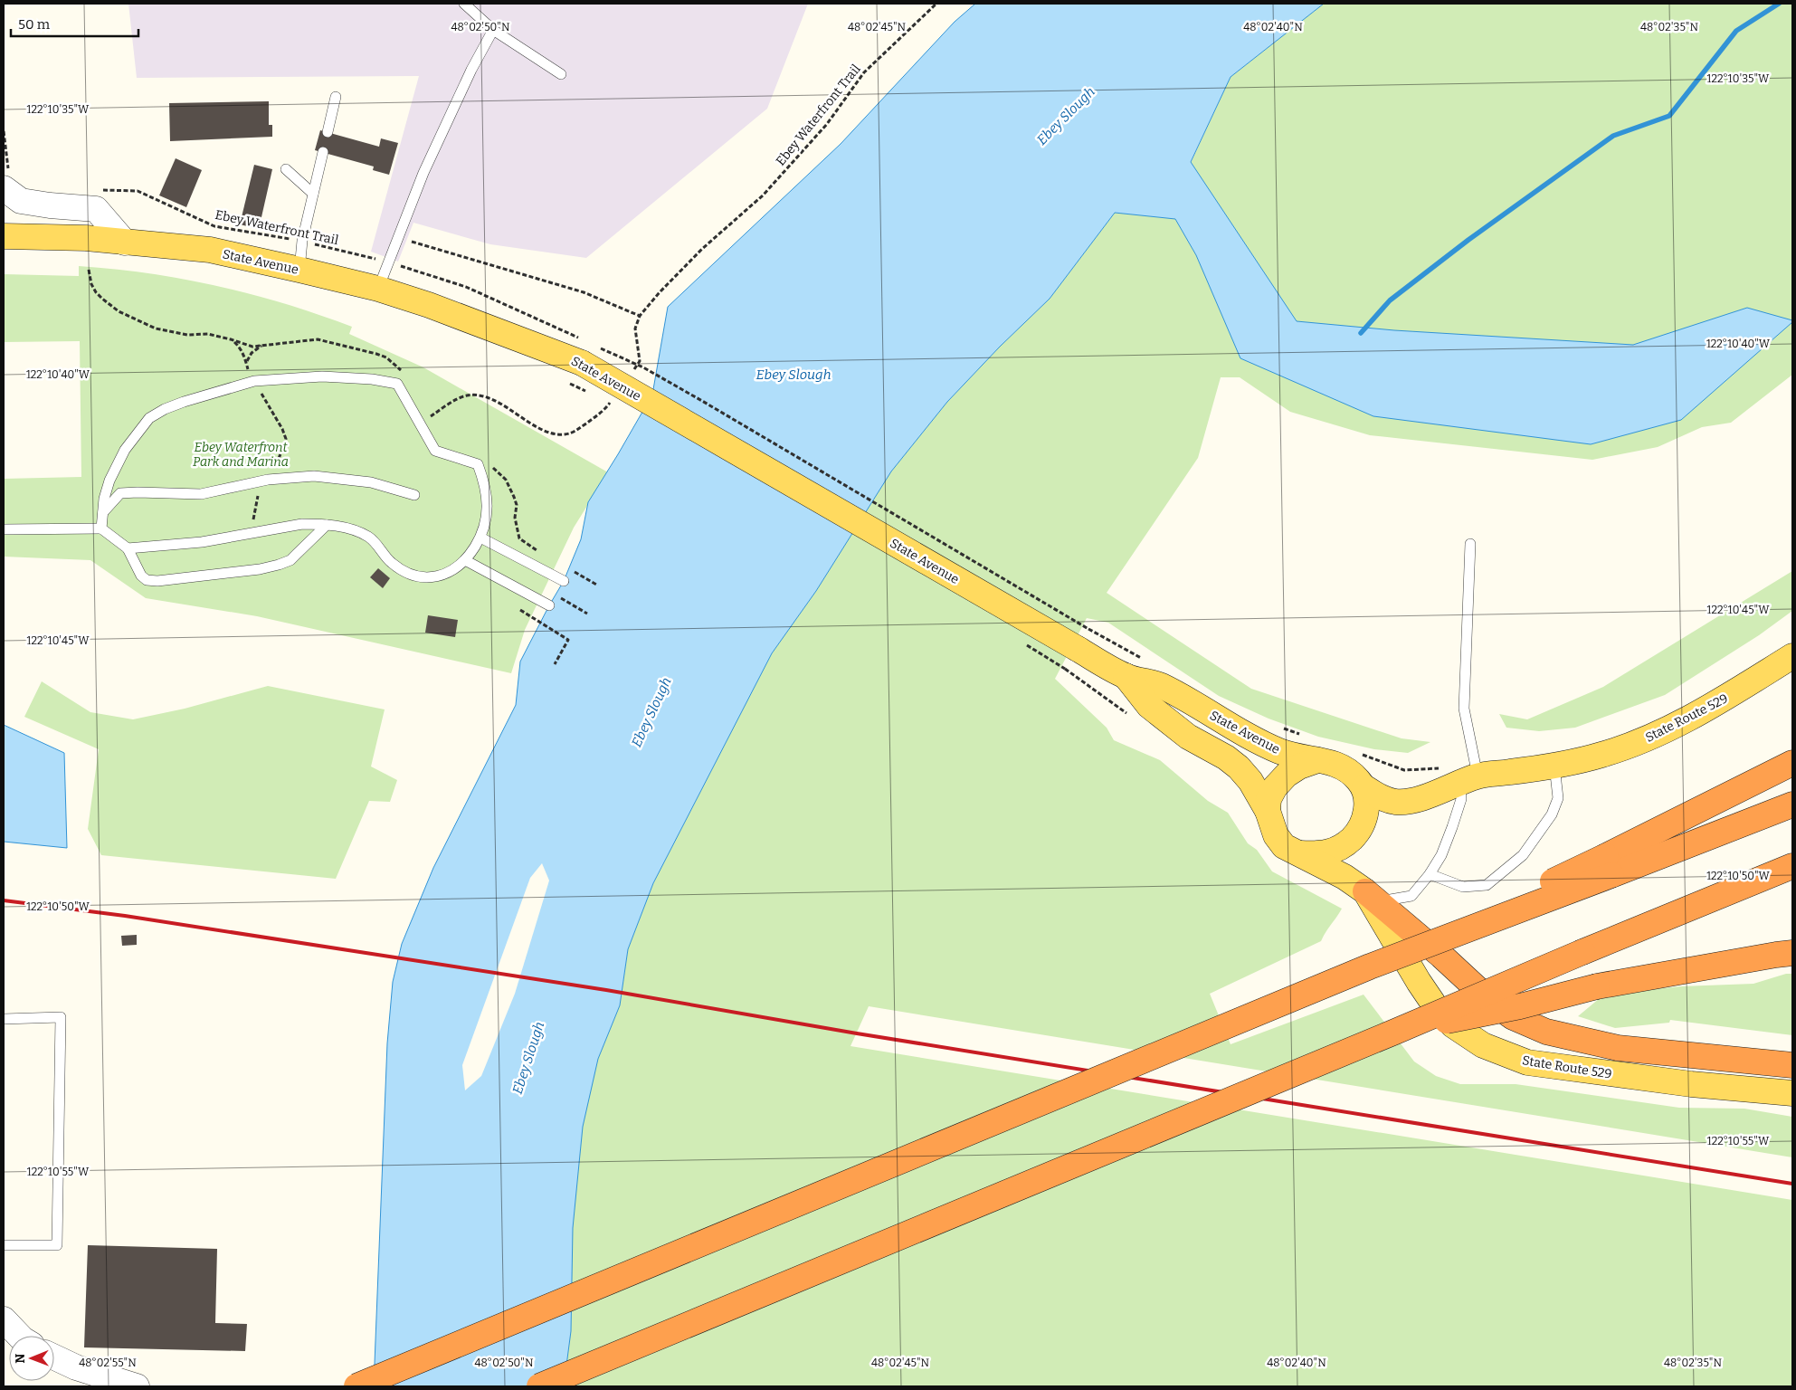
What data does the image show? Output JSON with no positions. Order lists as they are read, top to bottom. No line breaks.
{"streets":{"main road":["State Avenue","State Route 529"],"path":["Ebey Waterfront Trail"]},"crossings":[["Ebey Waterfront Trail","State Avenue"],["State Avenue","State Route 529"]],"water":["Ebey Slough"],"parks":["Ebey Waterfront Park and Marina"],"scale_bar":"50 m","north":"left","coordinates":["48°02'50\"N","48°02'45\"N","48°02'40\"N","48°02'35\"N","122°10'35\"W","122°10'40\"W","122°10'45\"W","122°10'50\"W","122°10'55\"W","48°02'55\"N"]}
